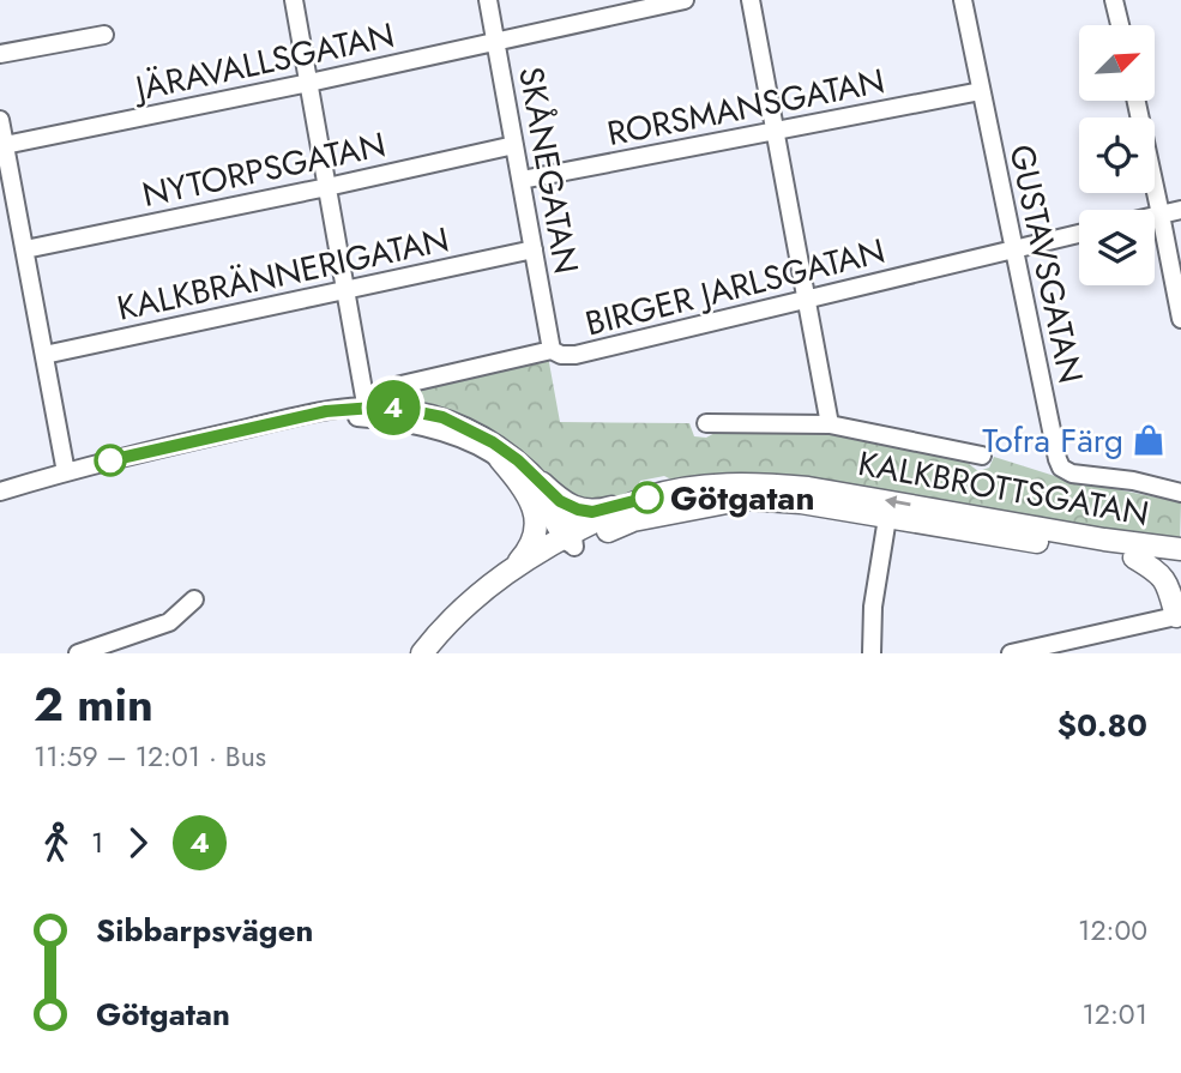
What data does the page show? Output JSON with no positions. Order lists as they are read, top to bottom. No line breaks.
{"streets":{"main road":["KALKBROTTSGATAN"],"street":["JÄRAVALLSGATAN","RORSMANSGATAN","NYTORPSGATAN","SKÅNEGATAN","GUSTAVSGATAN","KALKBRÄNNERIGATAN","BIRGER JARLSGATAN"]},"crossings":[["JÄRAVALLSGATAN","SKÅNEGATAN"],["RORSMANSGATAN","SKÅNEGATAN"],["RORSMANSGATAN","GUSTAVSGATAN"],["NYTORPSGATAN","SKÅNEGATAN"],["SKÅNEGATAN","KALKBRÄNNERIGATAN"],["SKÅNEGATAN","BIRGER JARLSGATAN"],["GUSTAVSGATAN","BIRGER JARLSGATAN"]],"places":{"shop":["Tofra Färg"],"other":["Götgatan"]},"lines":["bus line 4"],"north":"top right","page":{"on_map":"4","heading":["2 min","11:59 – 12:01 · Bus","$0.80"],"legs":["1","4"],"list":[{"name":"Sibbarpsvägen","value":"12:00"},{"name":"Götgatan","value":"12:01"}]}}
